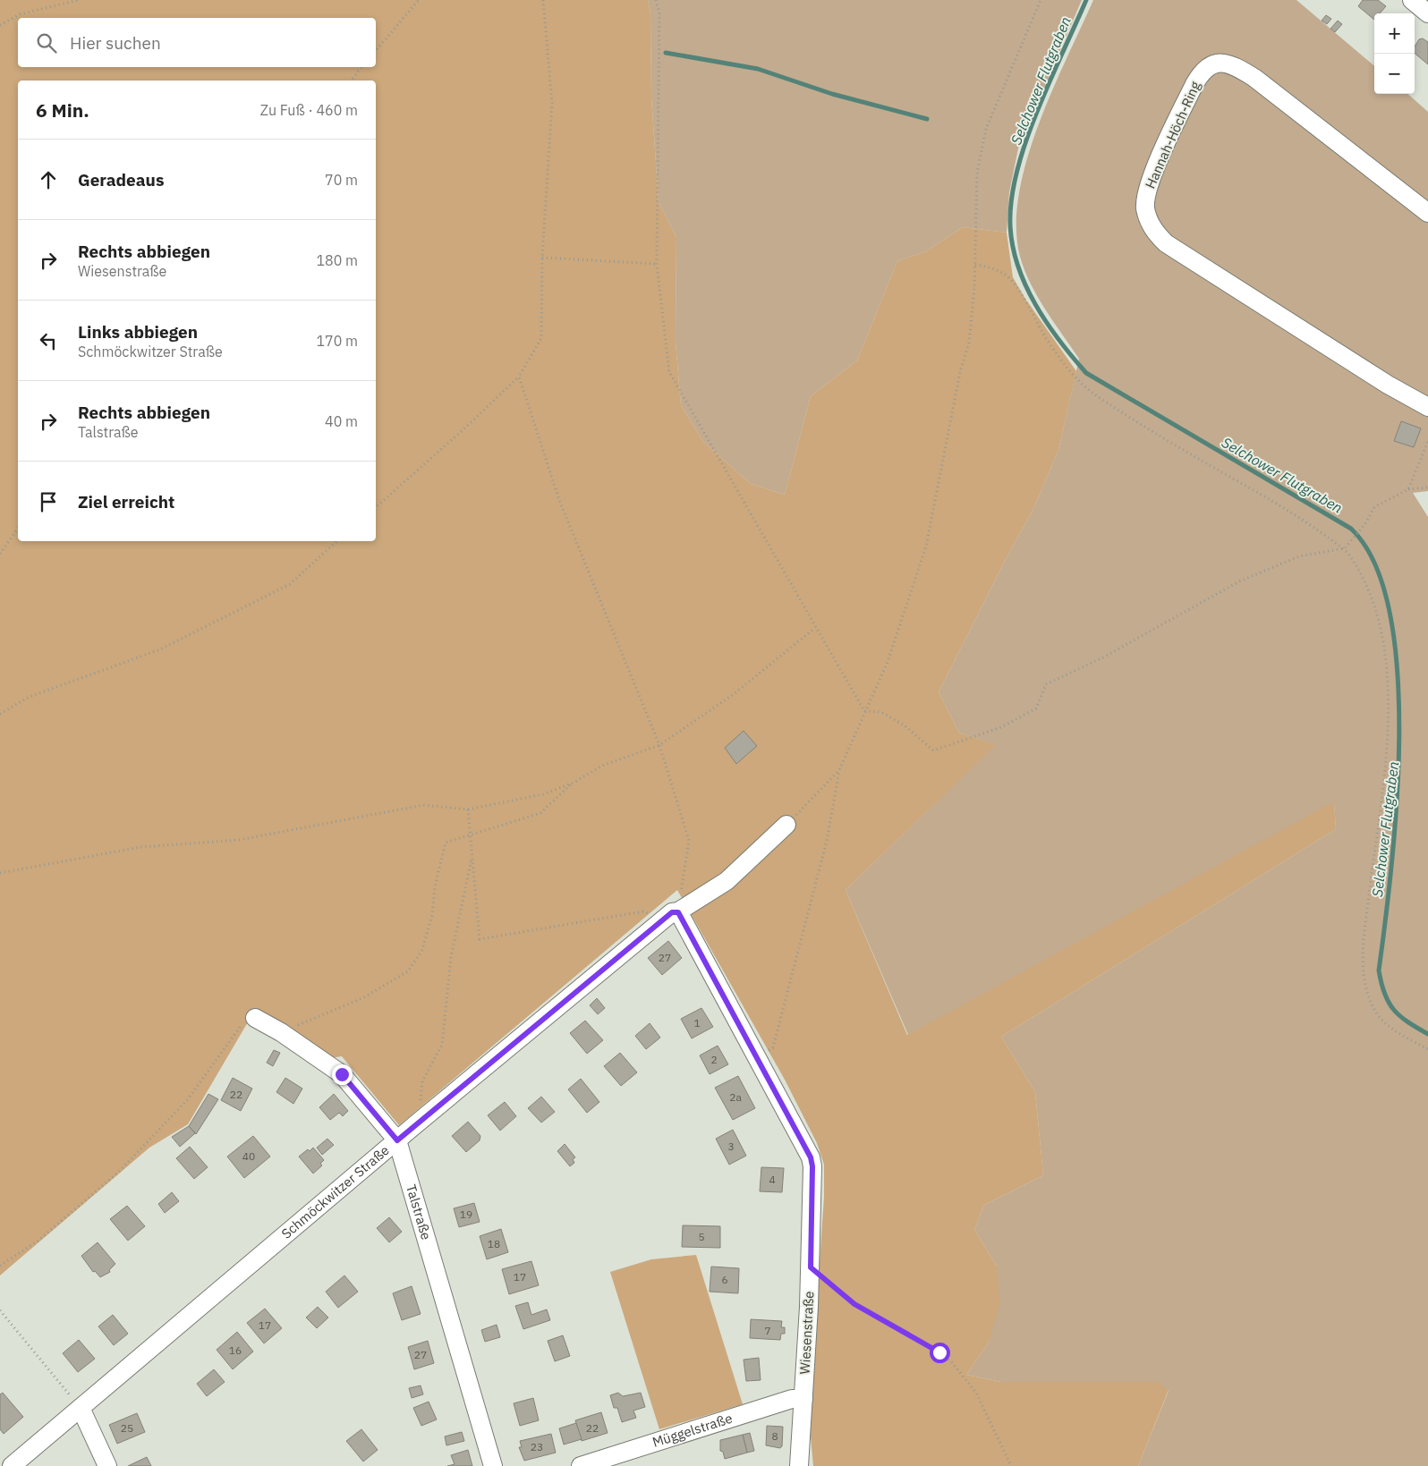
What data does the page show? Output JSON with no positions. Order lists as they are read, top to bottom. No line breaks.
{"streets":{"street":["Hannah-Höch-Ring","Schmöckwitzer Straße","Talstraße","Wiesenstraße","Müggelstraße"]},"crossings":[["Schmöckwitzer Straße","Talstraße"],["Schmöckwitzer Straße","Wiesenstraße"],["Wiesenstraße","Müggelstraße"]],"water":["Selchower Flutgraben"],"house_numbers":["27","1","2","22","2a","3","40","4","19","5","18","17","6","17","7","16","27","25","22","8","23"],"page":{"map_buttons":["+","−"],"search":"Hier suchen","heading":["6 Min.","Zu Fuß · 460 m"],"list":[["Geradeaus","70 m"],["Rechts abbiegen","Wiesenstraße","180 m"],["Links abbiegen","Schmöckwitzer Straße","170 m"],["Rechts abbiegen","Talstraße","40 m"],"Ziel erreicht"]}}
